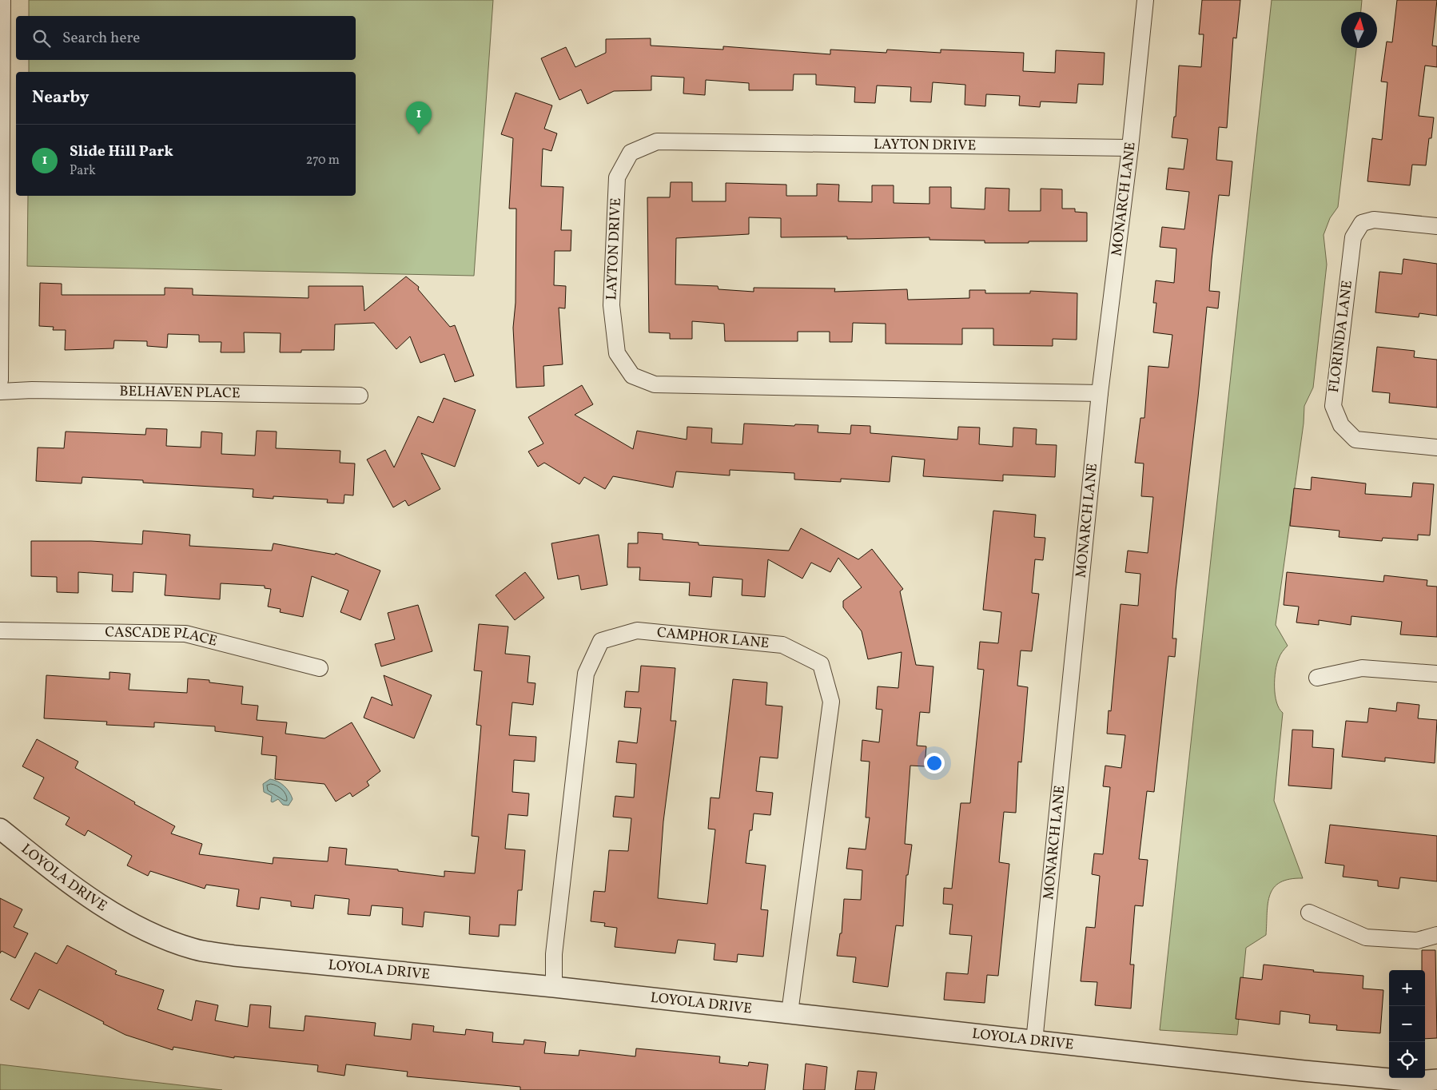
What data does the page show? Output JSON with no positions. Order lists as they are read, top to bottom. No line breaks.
{"streets":{"street":["LAYTON DRIVE","MONARCH LANE","FLORINDA LANE","BELHAVEN PLACE","CASCADE PLACE","CAMPHOR LANE","LOYOLA DRIVE"]},"crossings":[["LAYTON DRIVE","MONARCH LANE"],["MONARCH LANE","LOYOLA DRIVE"],["CAMPHOR LANE","LOYOLA DRIVE"]],"north":"top","page":{"search":"Search here","heading":"Nearby","pins":"1","list":[{"mark":"1","name":"Slide Hill Park","note":"Park","value":"270 m"}],"map_buttons":["+","−"]}}
